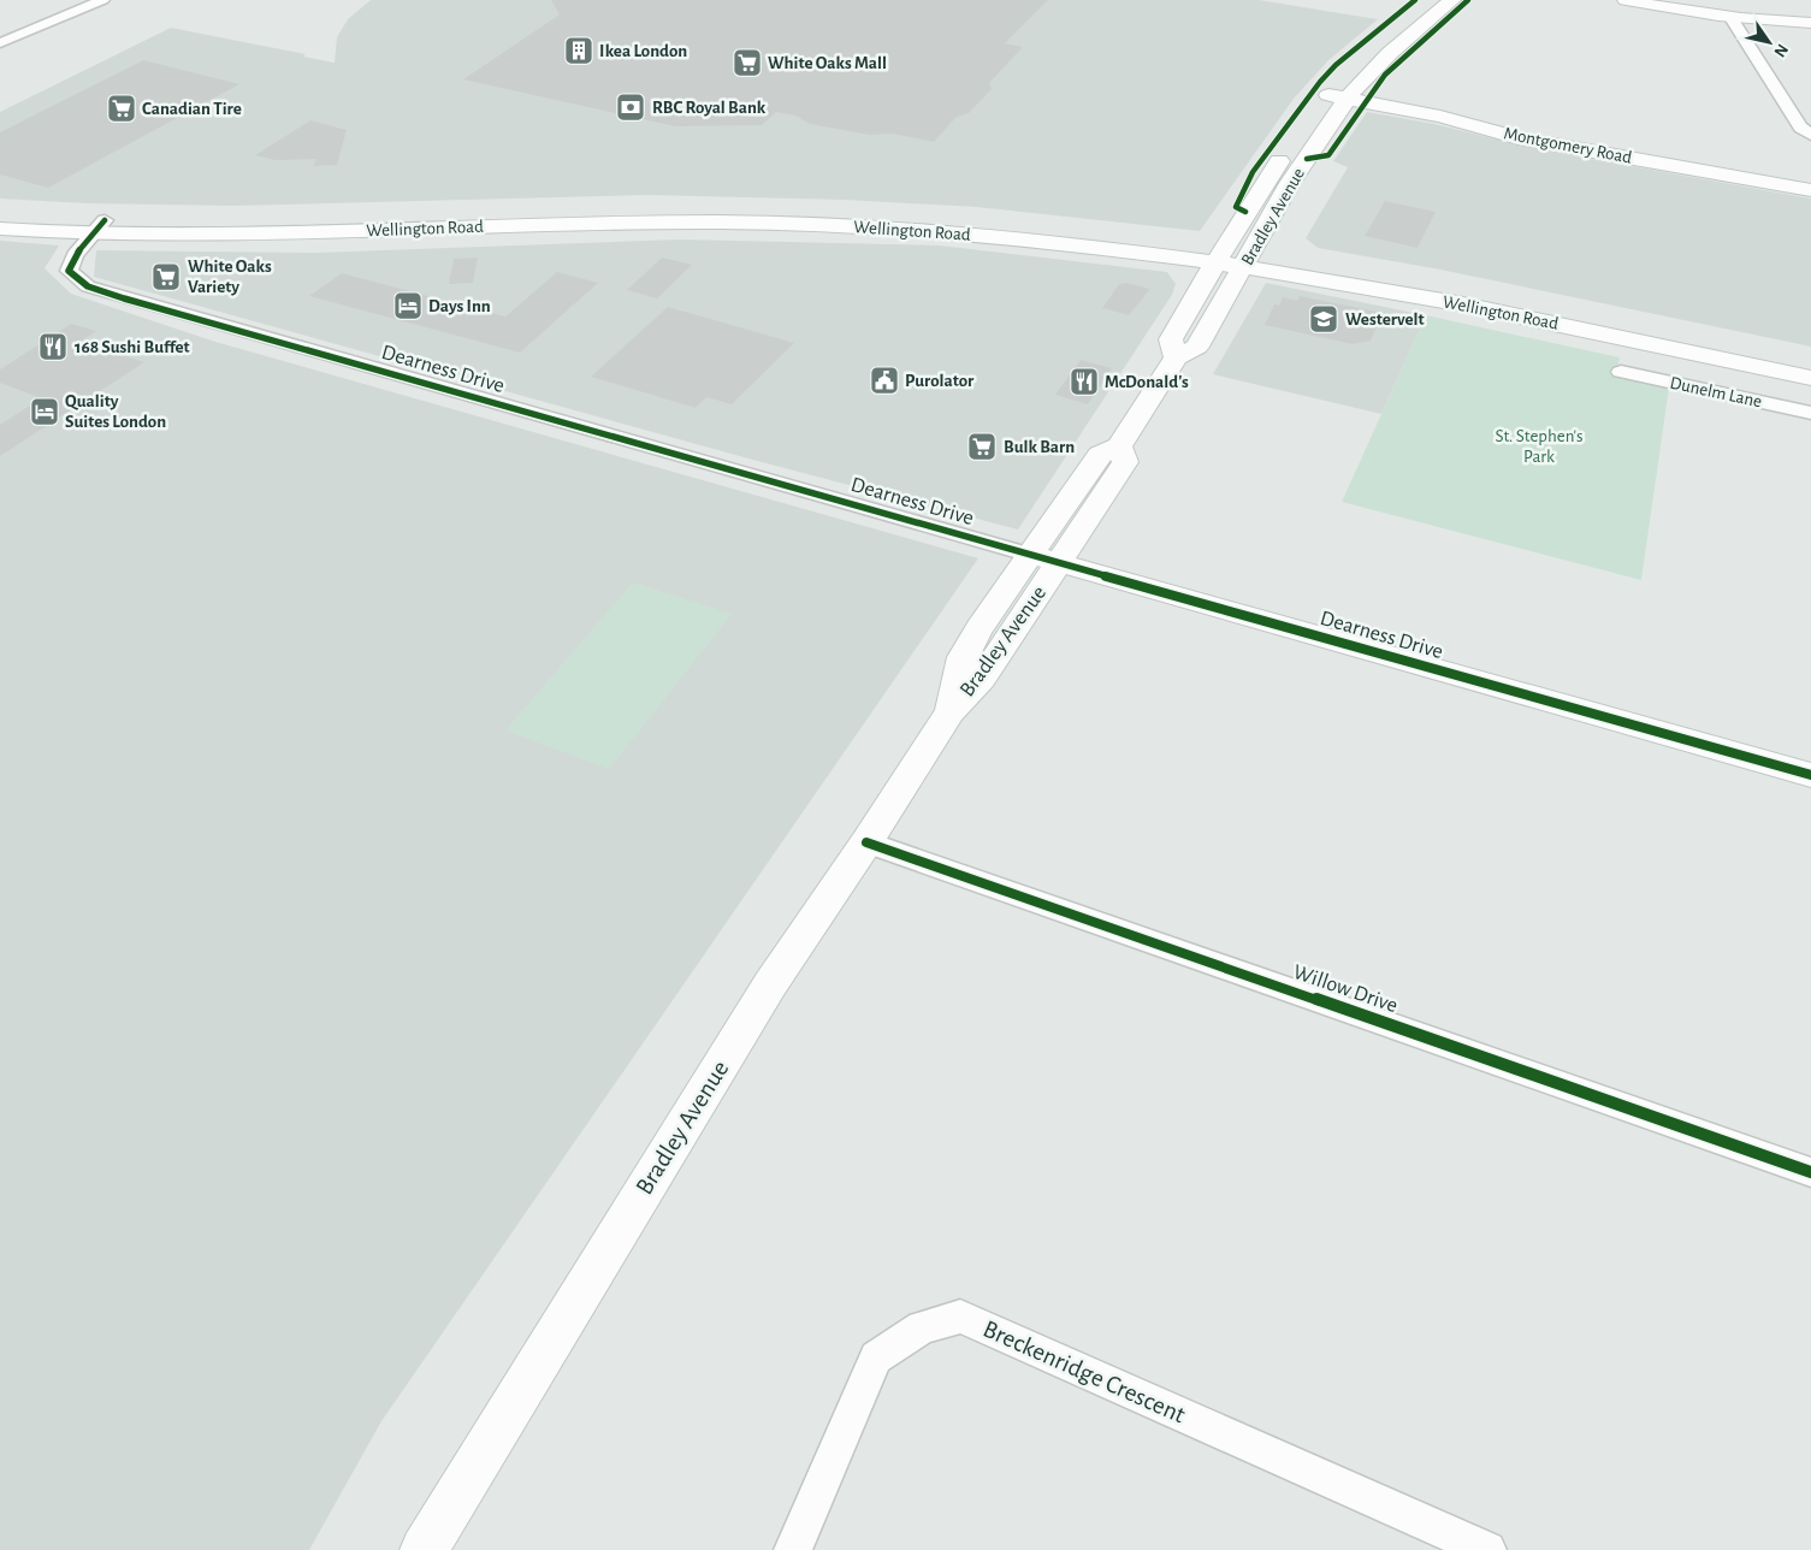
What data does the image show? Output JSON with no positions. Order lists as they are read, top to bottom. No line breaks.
{"streets":{"main road":["Montgomery Road","Bradley Avenue","Wellington Road","Dearness Drive"],"street":["Dunelm Lane","Willow Drive","Breckenridge Crescent"]},"crossings":[["Montgomery Road","Bradley Avenue"],["Bradley Avenue","Wellington Road"],["Bradley Avenue","Dearness Drive"],["Bradley Avenue","Willow Drive"],["Wellington Road","Dearness Drive"]],"parks":["St. Stephen's Park"],"places":{"building":["Ikea London"],"supermarket":["White Oaks Mall","Canadian Tire","White Oaks Variety","Bulk Barn"],"bank":["RBC Royal Bank"],"hotel":["Days Inn","Quality Suites London"],"school or university":["Westervelt"],"restaurant":["168 Sushi Buffet","McDonald's"],"public building":["Purolator"]},"north":"bottom right"}
